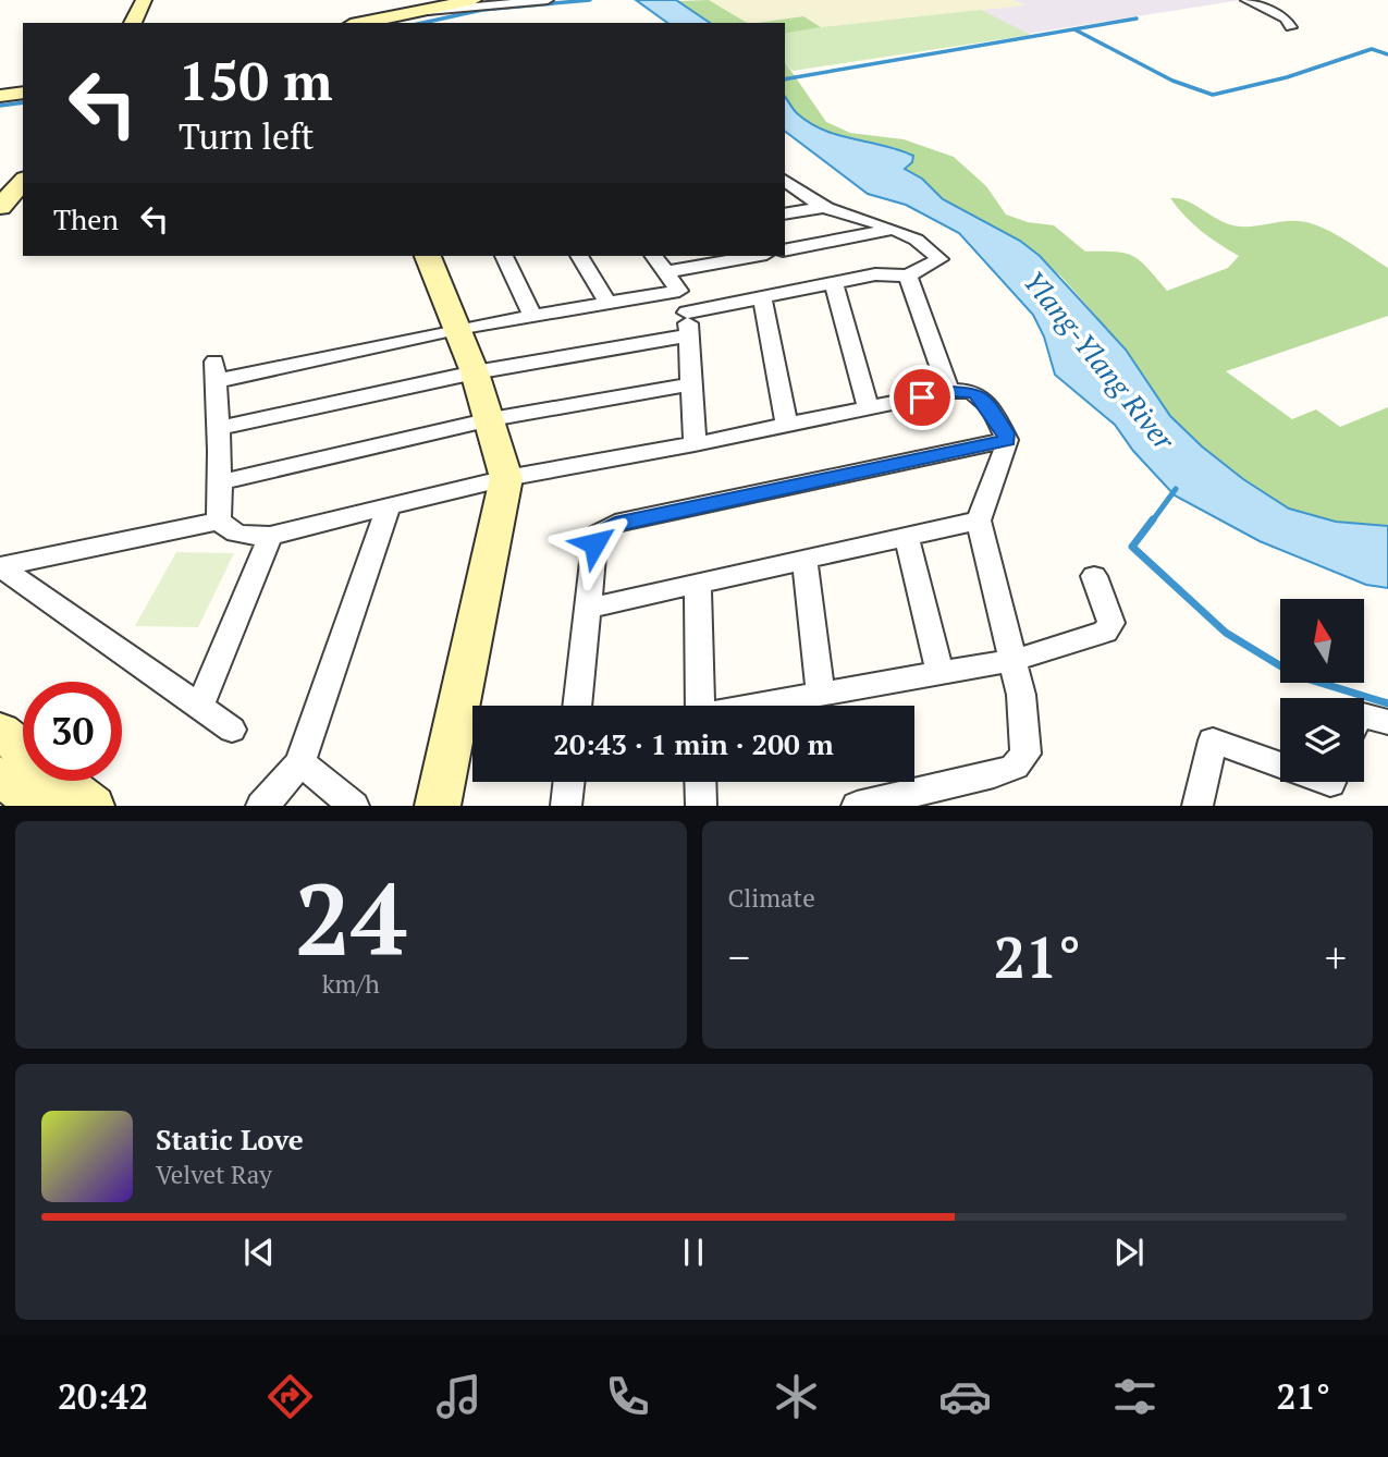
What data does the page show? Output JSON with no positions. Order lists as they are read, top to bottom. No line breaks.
{"water":["Ylang-Ylang River"],"north":"top","page":{"turn":["150 m","Turn left"],"then":"Then","limit":"30","trip":"20:43 · 1 min · 200 m","tile":[["24","km/h"],"Climate"],"heat":["−","21°","+"],"song":["Static Love","Velvet Ray"],"tabs":["20:42","21°"]}}
